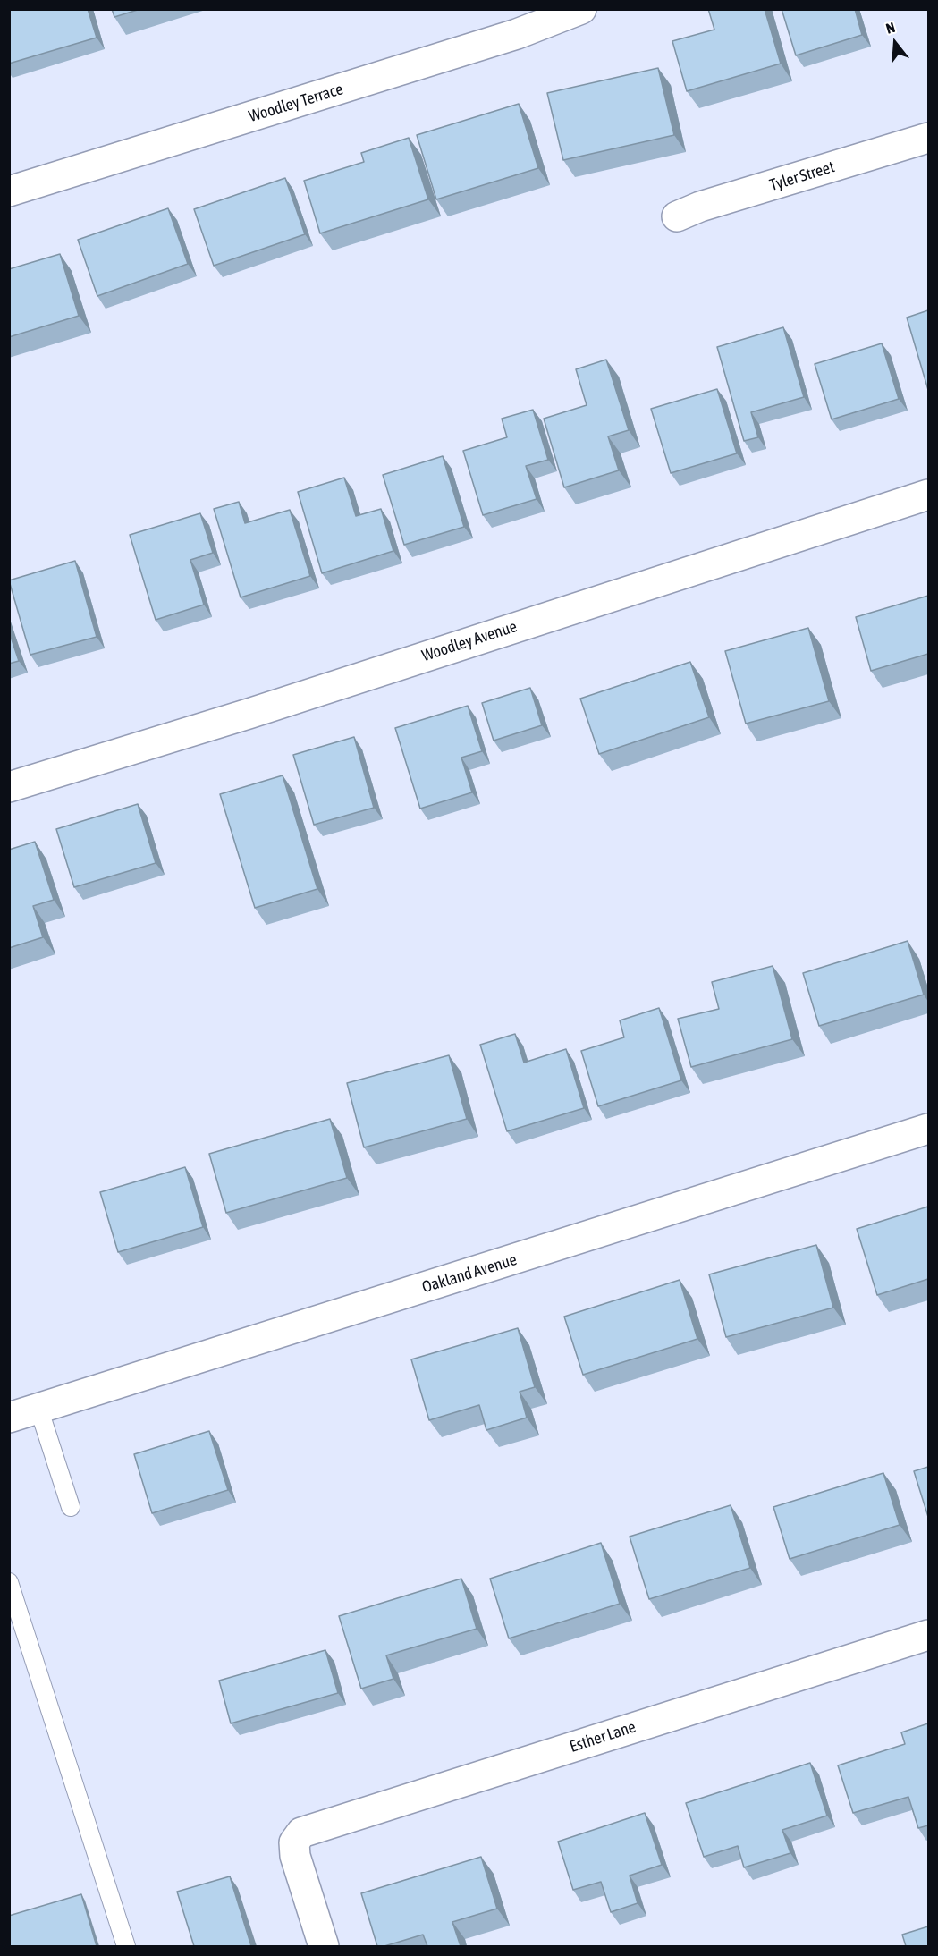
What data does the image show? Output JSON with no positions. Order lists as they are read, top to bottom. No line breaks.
{"streets":{"street":["Woodley Terrace","Tyler Street","Woodley Avenue","Oakland Avenue","Esther Lane"]},"north":"top"}
